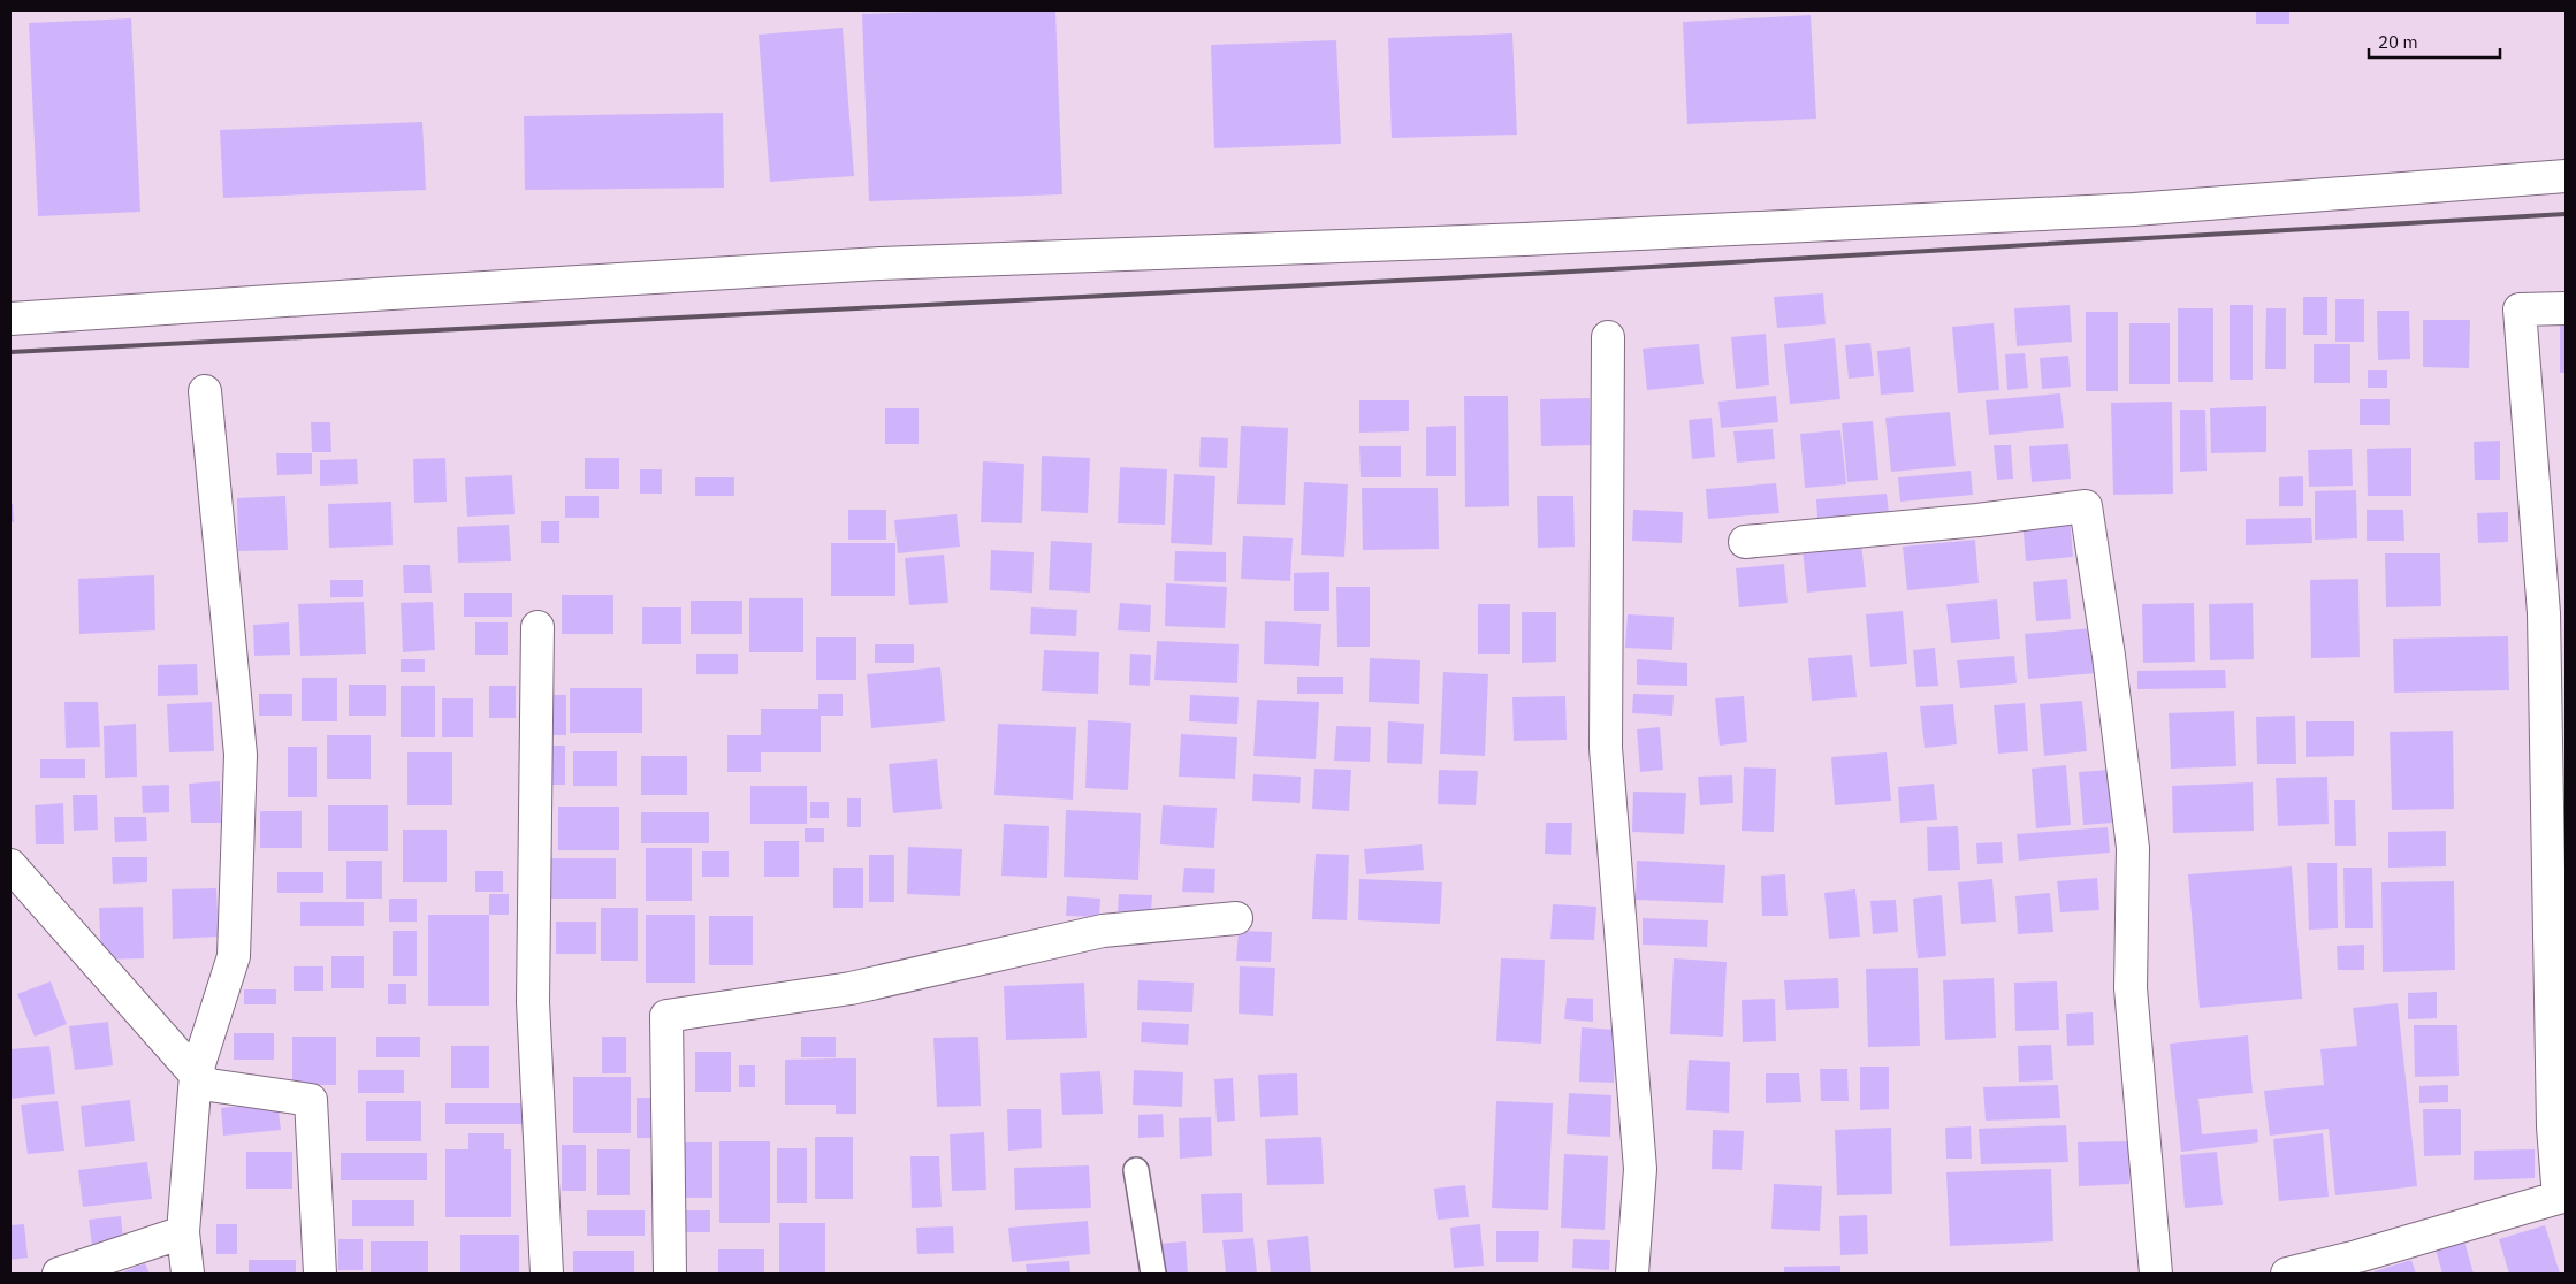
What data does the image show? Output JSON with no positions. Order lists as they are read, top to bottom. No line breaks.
{"scale_bar":"20 m"}
